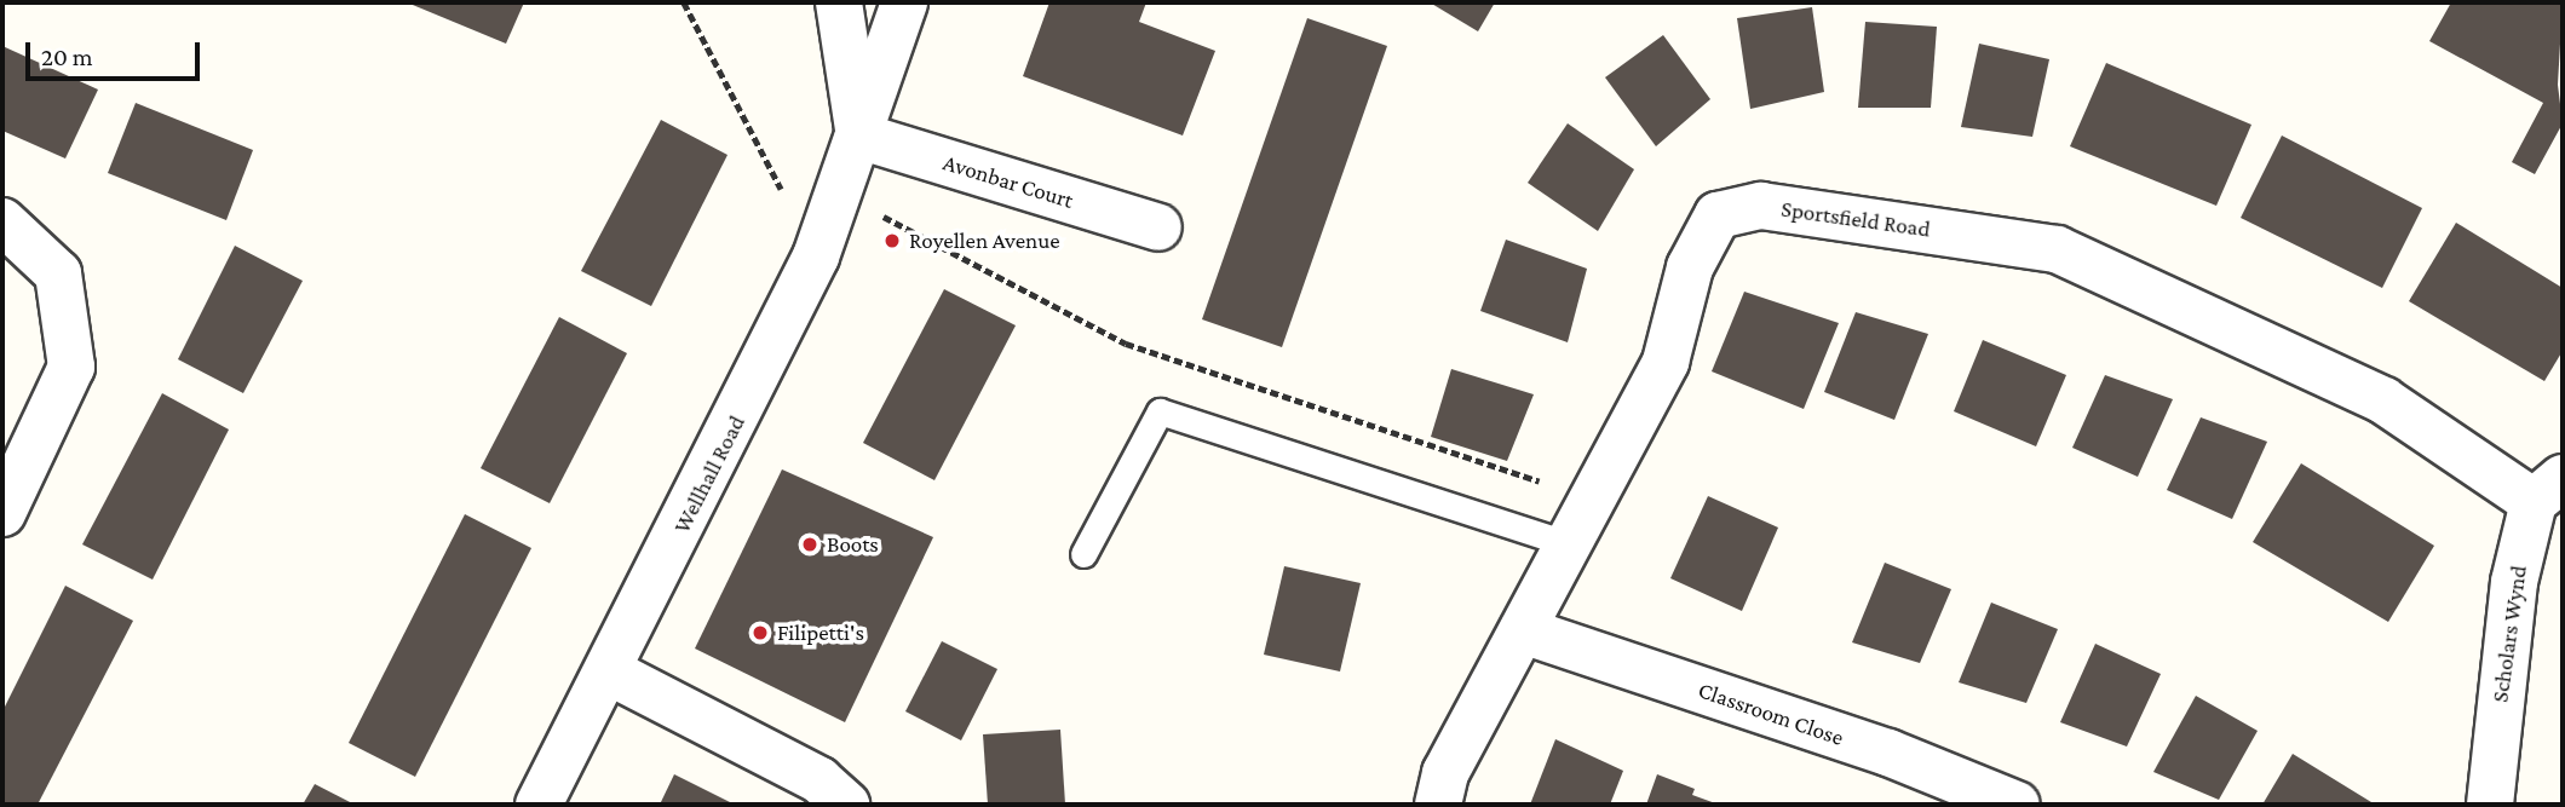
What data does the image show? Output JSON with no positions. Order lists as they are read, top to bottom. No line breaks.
{"streets":{"street":["Avonbar Court","Sportsfield Road","Wellhall Road","Scholars Wynd","Classroom Close"]},"crossings":[["Avonbar Court","Wellhall Road"],["Sportsfield Road","Scholars Wynd"],["Sportsfield Road","Classroom Close"]],"places":["Royellen Avenue","Boots","Filipetti's"],"scale_bar":"20 m"}
